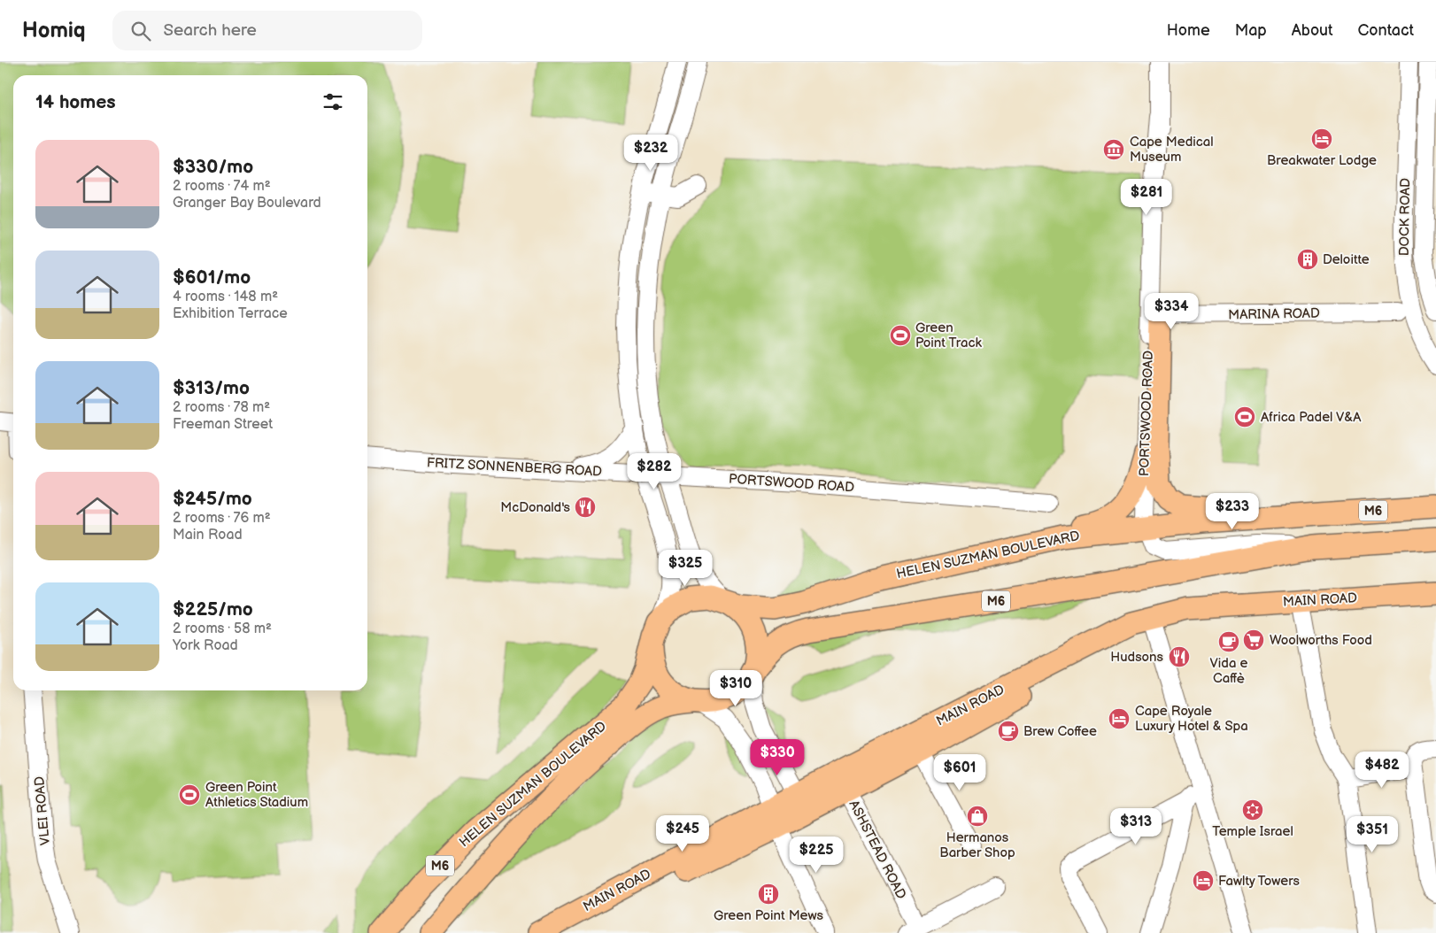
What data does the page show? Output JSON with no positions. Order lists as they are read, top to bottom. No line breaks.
{"streets":{"main road":["M6","HELEN SUZMAN BOULEVARD","MAIN ROAD"],"street":["DOCK ROAD","MARINA ROAD","PORTSWOOD ROAD","FRITZ SONNENBERG ROAD","VLEI ROAD","ASHSTEAD ROAD"]},"crossings":[["MARINA ROAD","PORTSWOOD ROAD"],["PORTSWOOD ROAD","FRITZ SONNENBERG ROAD"],["PORTSWOOD ROAD","HELEN SUZMAN BOULEVARD"],["MAIN ROAD","ASHSTEAD ROAD"]],"places":{"hotel":["Breakwater Lodge","Cape Royale Luxury Hotel & Spa","Fawlty Towers"],"museum":["Cape Medical Museum"],"building":["Deloitte","Green Point Mews"],"sports":["Green Point Track","Africa Padel V&A","Green Point Athletics Stadium"],"restaurant":["McDonald's","Hudsons"],"supermarket":["Woolworths Food"],"cafe":["Vida e Caffè","Brew Coffee"],"synagogue":["Temple Israel"],"shop":["Hermanos Barber Shop"]},"page":{"header":"Homiq","search":"Search here","nav":["Home","Map","About","Contact"],"heading":"14 homes","list":[{"name":"$330/mo","note":"2 rooms · 74 m² · Granger Bay Boulevard"},{"name":"$601/mo","note":"4 rooms · 148 m² · Exhibition Terrace"},{"name":"$313/mo","note":"2 rooms · 78 m² · Freeman Street"},{"name":"$245/mo","note":"2 rooms · 76 m² · Main Road"},{"name":"$225/mo","note":"2 rooms · 58 m² · York Road"}],"price":["$232","$281","$334","$282","$233","$325","$310","$330","$482","$601","$313","$245","$351","$225"]}}
